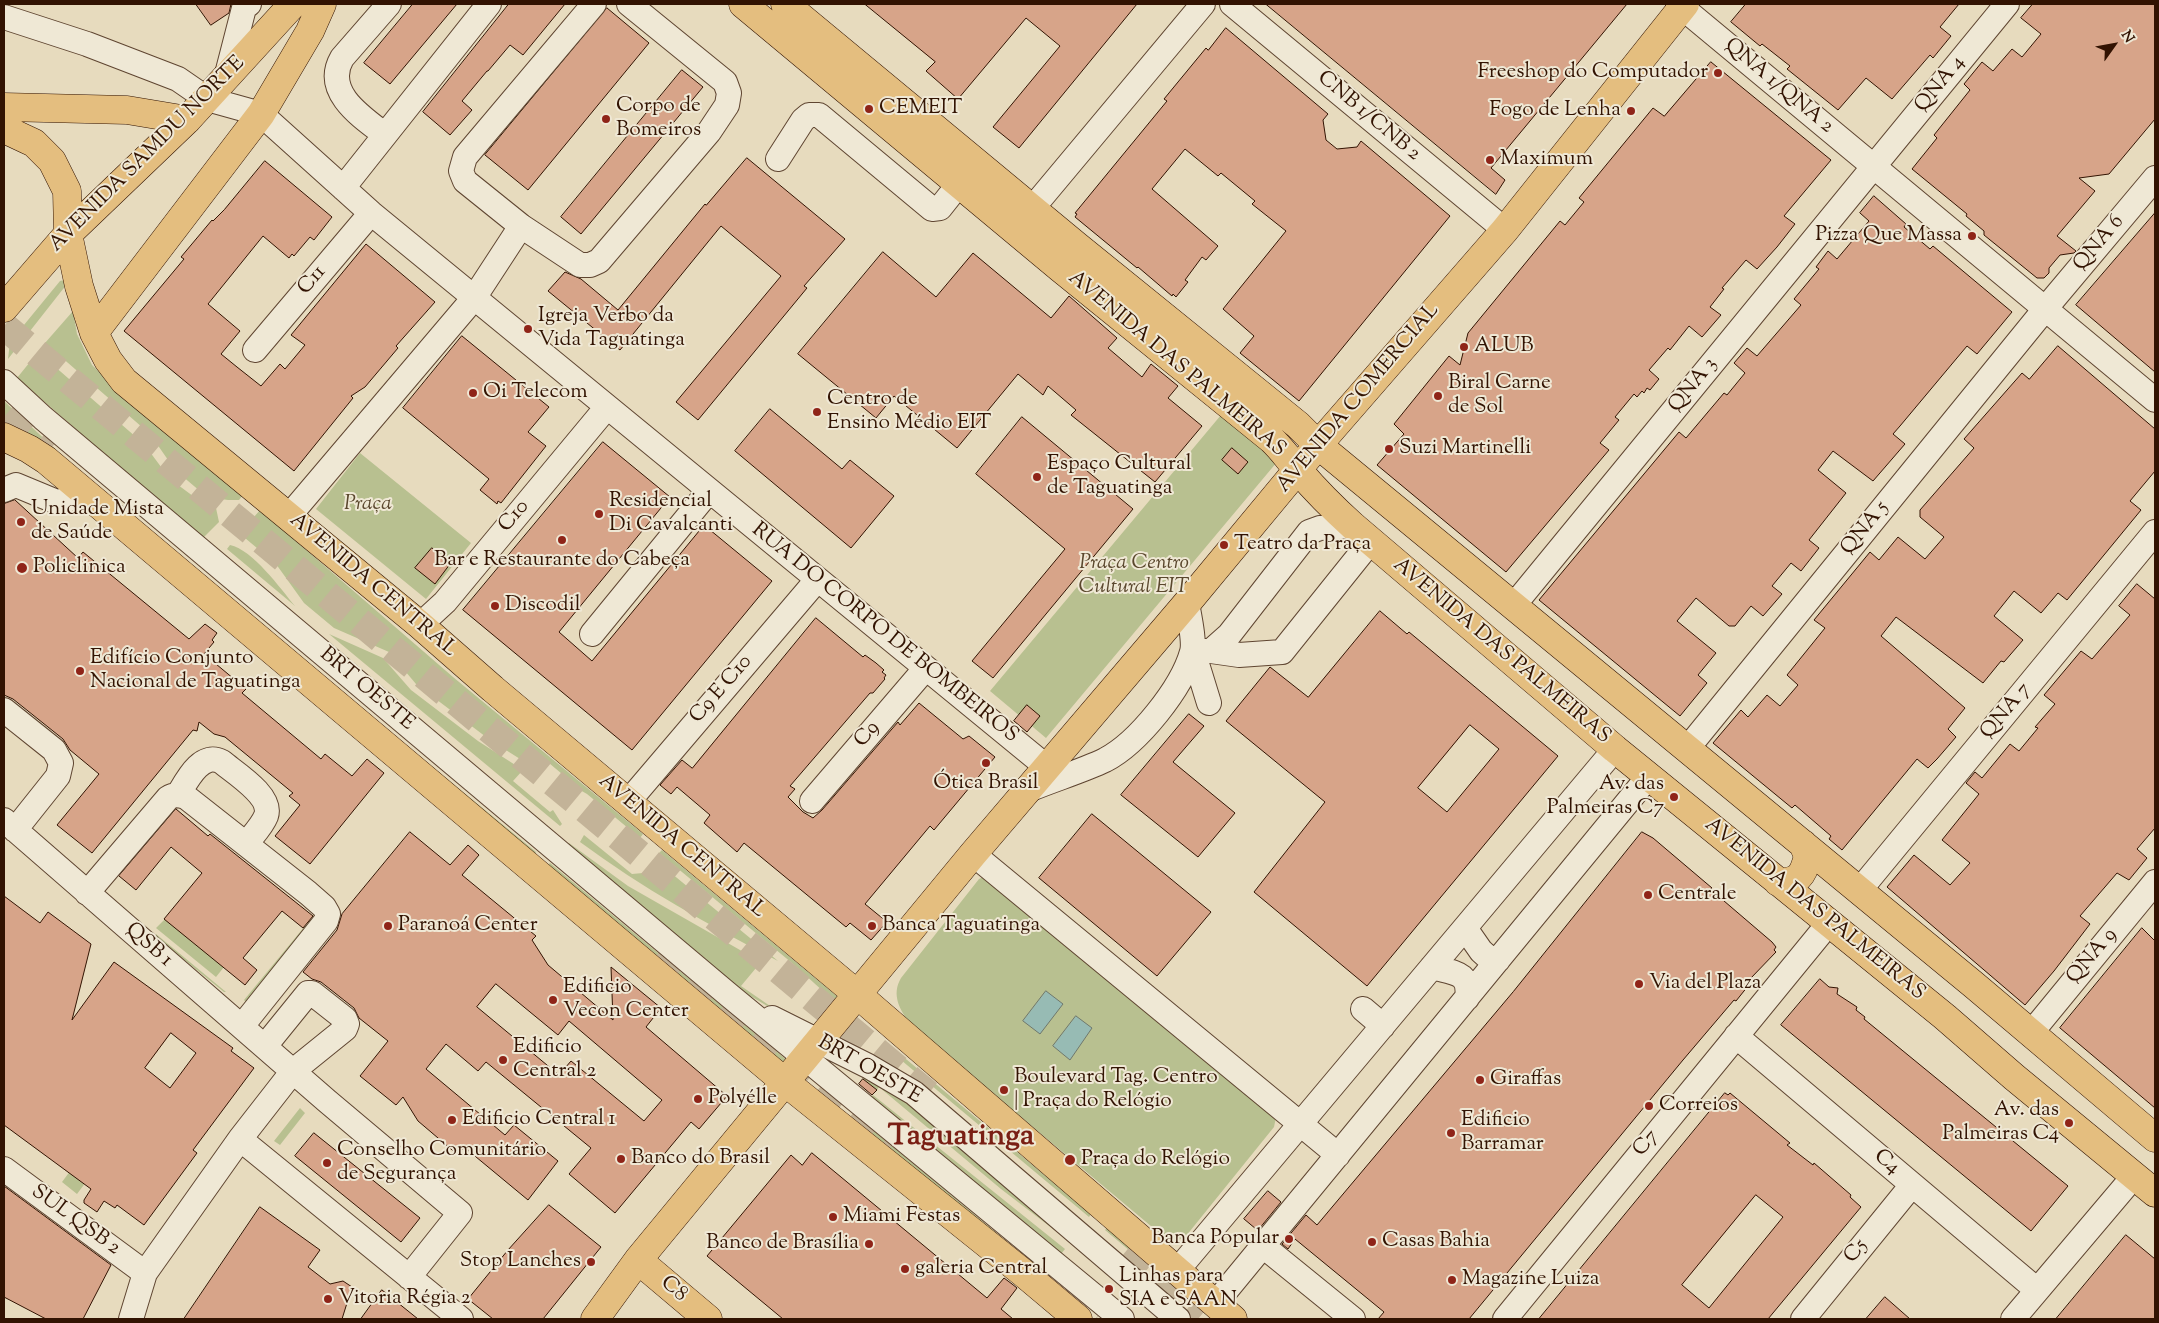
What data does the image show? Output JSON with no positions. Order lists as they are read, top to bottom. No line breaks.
{"streets":{"main road":["AVENIDA SAMDU NORTE","AVENIDA DAS PALMEIRAS","AVENIDA COMERCIAL","AVENIDA CENTRAL","C8"],"street":["QNA 4","QNA 1/QNA 2","CNB 1/CNB 2","QNA 6","C11","QNA 3","C10","QNA 5","RUA DO CORPO DE BOMBEIROS","BRT OESTE","C9 E C10","QNA 7","C9","QSB 1","QNA 9","C7","C4","SUL QSB 2","C5"]},"crossings":[["QNA 4","QNA 1/QNA 2"],["QNA 4","QNA 3"],["QNA 1/QNA 2","QNA 6"],["QNA 1/QNA 2","QNA 3"],["QNA 1/QNA 2","AVENIDA COMERCIAL"],["QNA 1/QNA 2","QNA 5"],["CNB 1/CNB 2","AVENIDA COMERCIAL"],["AVENIDA SAMDU NORTE","AVENIDA CENTRAL"],["QNA 6","QNA 5"],["C11","RUA DO CORPO DE BOMBEIROS"],["AVENIDA DAS PALMEIRAS","QNA 3"],["AVENIDA DAS PALMEIRAS","AVENIDA COMERCIAL"],["AVENIDA DAS PALMEIRAS","QNA 5"],["AVENIDA DAS PALMEIRAS","QNA 7"],["AVENIDA DAS PALMEIRAS","QNA 9"],["AVENIDA DAS PALMEIRAS","C7"],["AVENIDA COMERCIAL","AVENIDA CENTRAL"],["AVENIDA COMERCIAL","RUA DO CORPO DE BOMBEIROS"],["C10","AVENIDA CENTRAL"],["C10","RUA DO CORPO DE BOMBEIROS"],["AVENIDA CENTRAL","C9 E C10"],["RUA DO CORPO DE BOMBEIROS","C9 E C10"],["RUA DO CORPO DE BOMBEIROS","C9"],["C7","C4"],["C4","C5"]],"districts":["Taguatinga"],"parks":["Praça","Praça Centro Cultural EIT"],"places":["Freeshop do Computador","CEMEIT","Fogo de Lenha","Corpo de Bomeiros","Maximum","Pizza Que Massa","Igreja Verbo da Vida Taguatinga","ALUB","Oi Telecom","Biral Carne de Sol","Centro de Ensino Médio EIT","Suzi Martinelli","Espaço Cultural de Taguatinga","Residencial Di Cavalcanti","Unidade Mista de Saúde","Bar e Restaurante do Cabeça","Teatro da Praça","Policlinica","Discodil","Edifício Conjunto Nacional de Taguatinga","Ótica Brasil","Av. das Palmeiras C7","Centrale","Paranoá Center","Banca Taguatinga","Via del Plaza","Edificio Vecon Center","Edificio Central 2","Giraffas","Boulevard Tag. Centro | Praça do Relógio","Polyélle","Correios","Edificio Central 1","Av. das Palmeiras C4","Edificio Barramar","Banco do Brasil","Praça do Relógio","Conselho Comunitário de Segurança","Miami Festas","Banca Popular","Casas Bahia","Banco de Brasília","Stop Lanches","galeria Central","Magazine Luiza","Linhas para SIA e SAAN","Vitoria Régia 2"],"north":"top right"}
